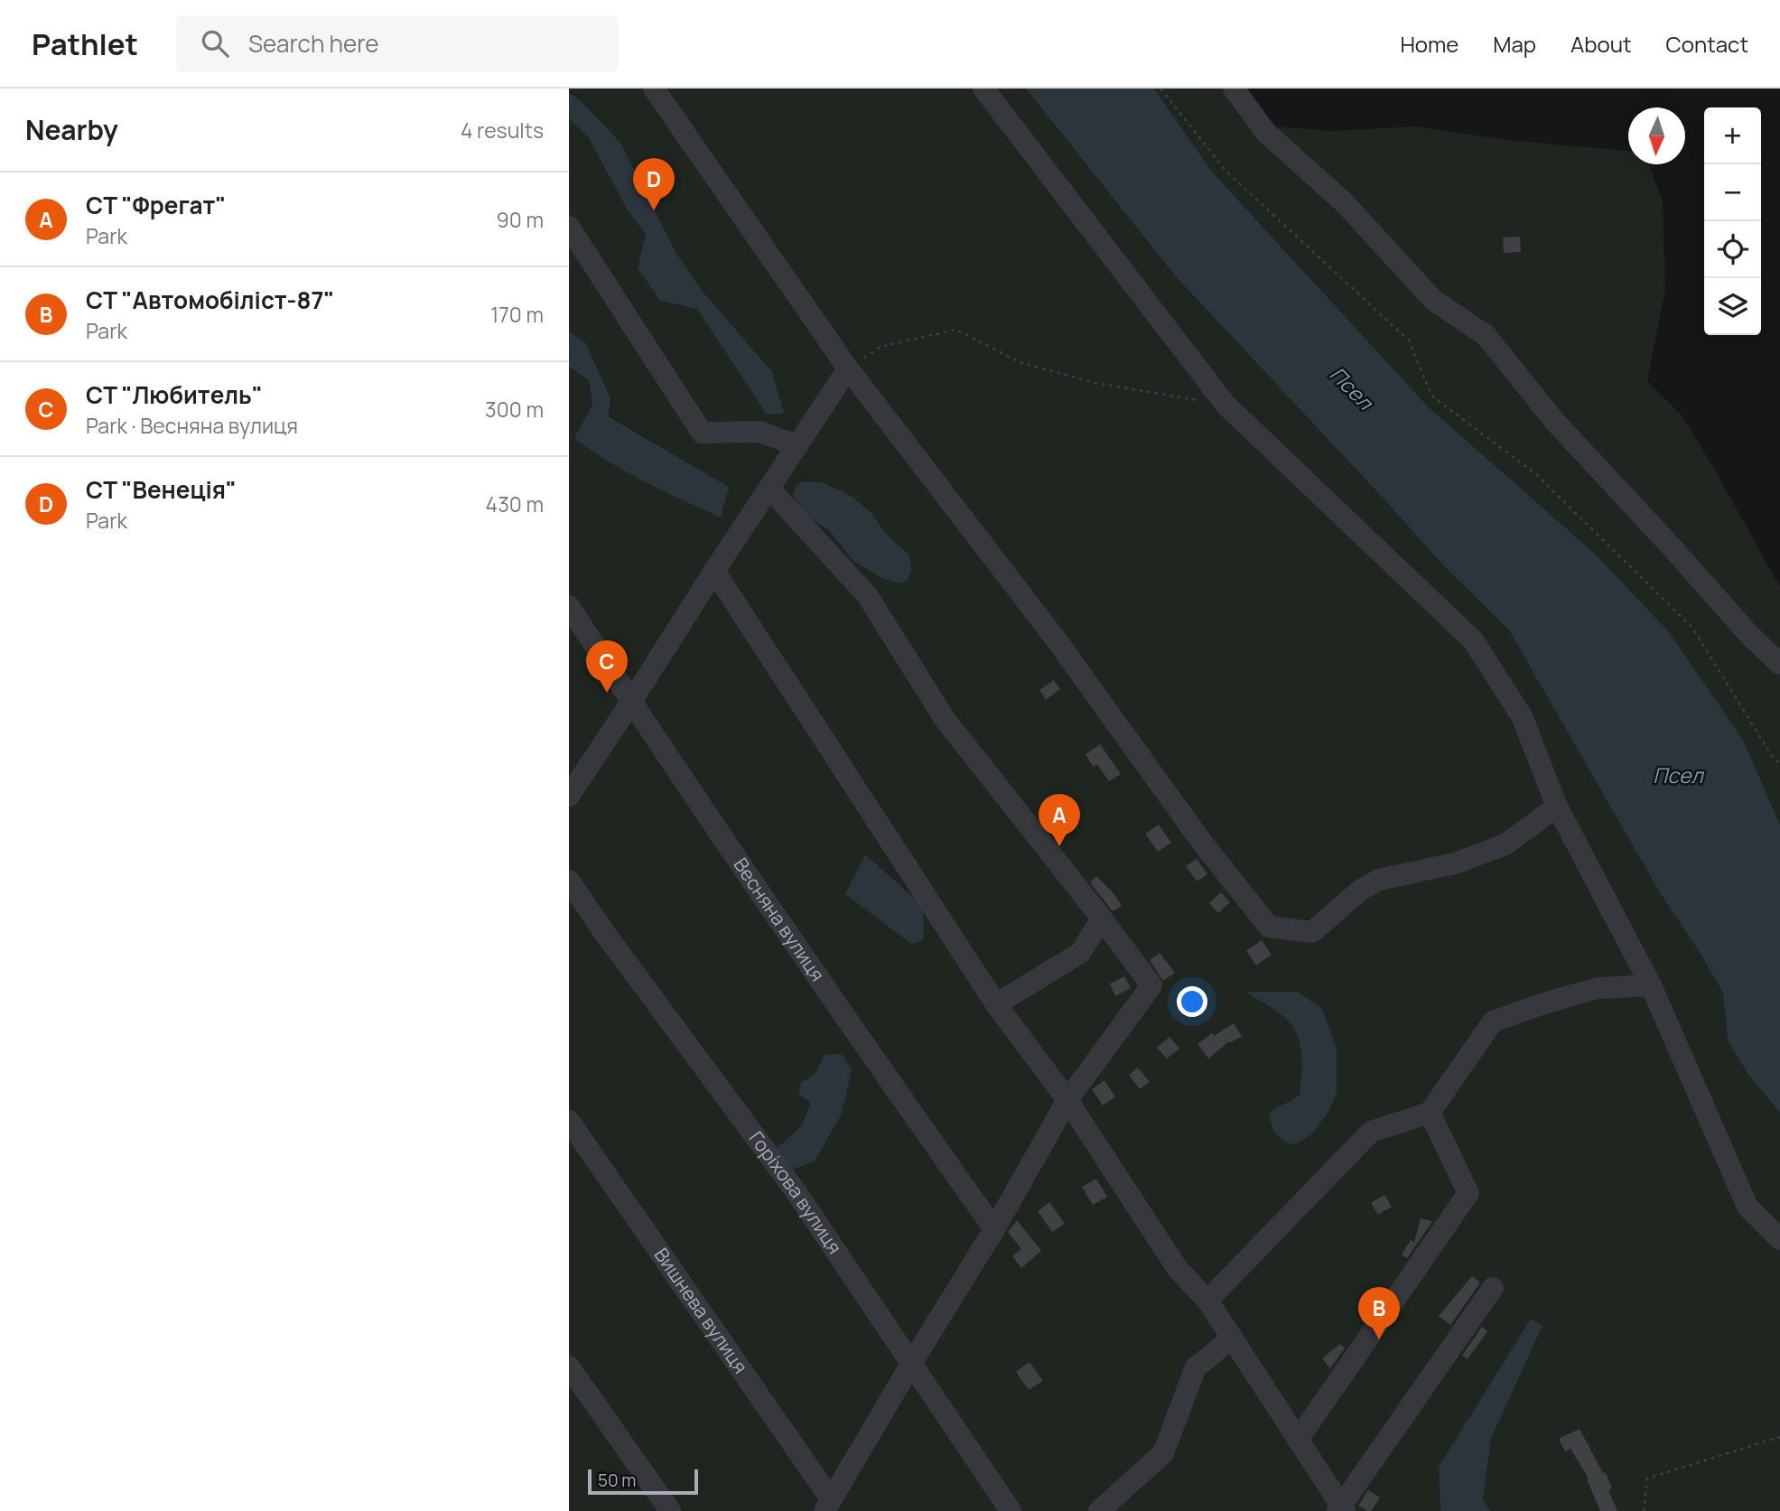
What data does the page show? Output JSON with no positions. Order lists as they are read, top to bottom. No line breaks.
{"streets":{"street":["Весняна вулиця","Горіхова вулиця","Вишнева вулиця"]},"water":["Псел"],"scale_bar":"50 m","north":"bottom","page":{"header":"Pathlet","search":"Search here","nav":["Home","Map","About","Contact"],"heading":["Nearby","4 results"],"map_buttons":["+","−"],"pins":["D","C","A","B"],"list":[{"mark":"A","name":"СТ \"Фрегат\"","note":"Park","value":"90 m"},{"mark":"B","name":"СТ \"Автомобiлiст-87\"","note":"Park","value":"170 m"},{"mark":"C","name":"СТ \"Любитель\"","note":"Park · Весняна вулиця","value":"300 m"},{"mark":"D","name":"СТ \"Венеція\"","note":"Park","value":"430 m"}],"scale":"50 m"}}
